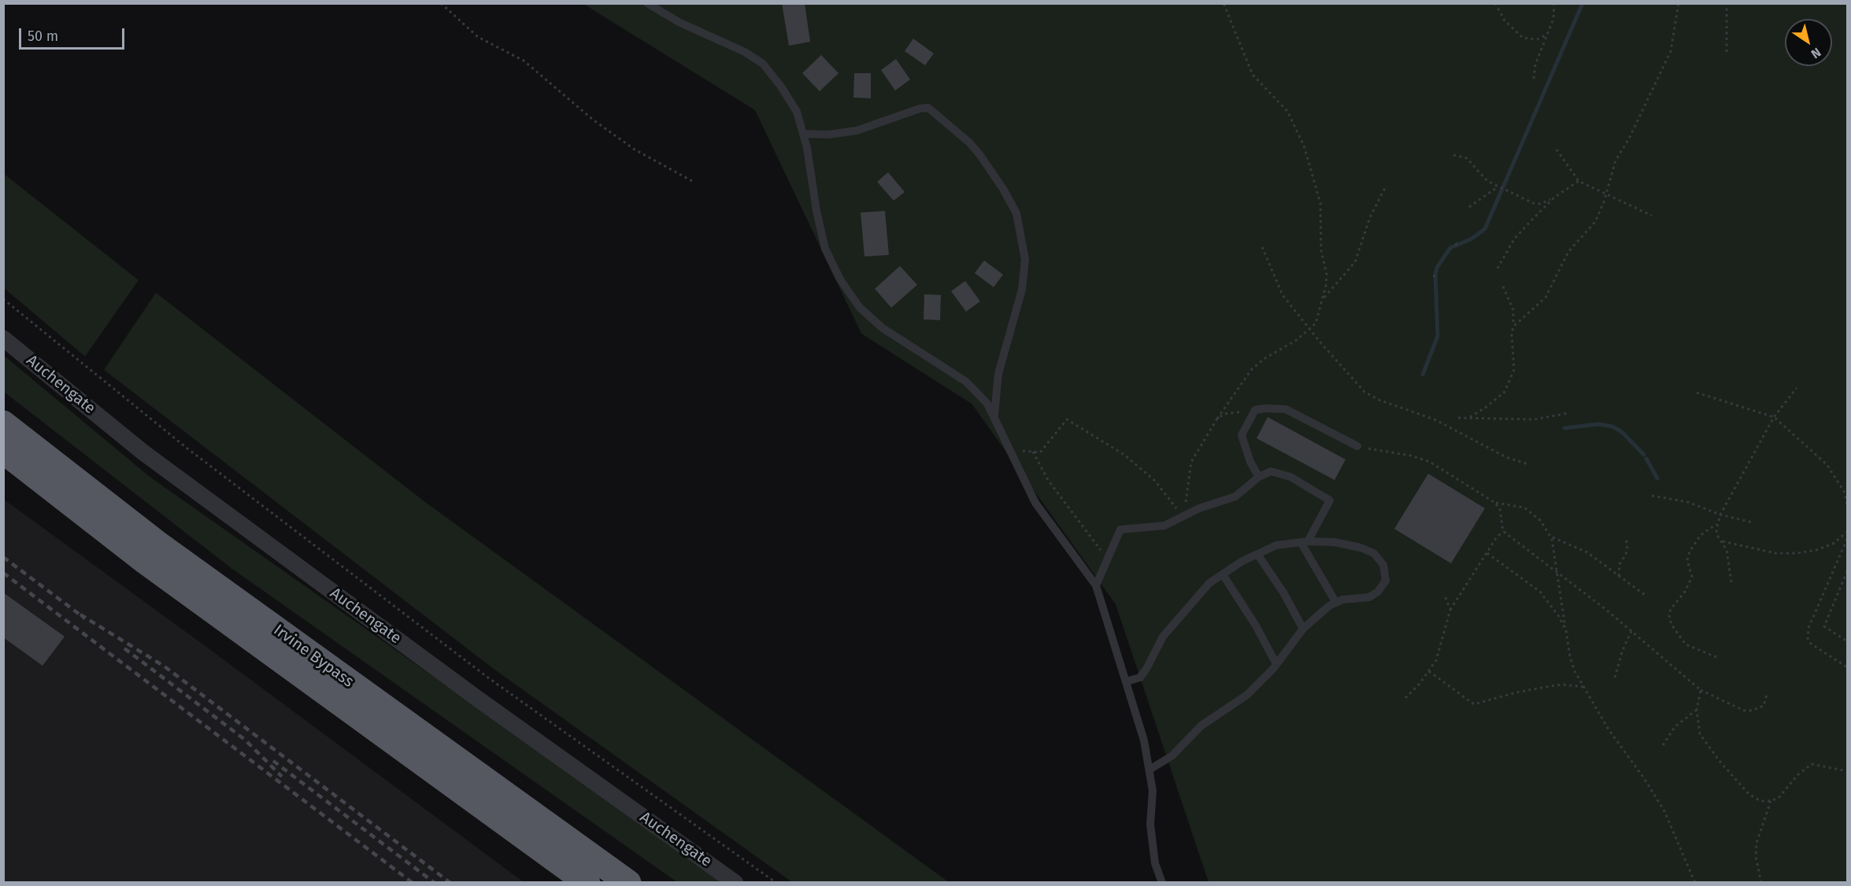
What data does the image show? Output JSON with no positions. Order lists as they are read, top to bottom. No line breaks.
{"streets":{"highway":["Irvine Bypass"],"street":["Auchengate"]},"scale_bar":"50 m","north":"bottom right"}
